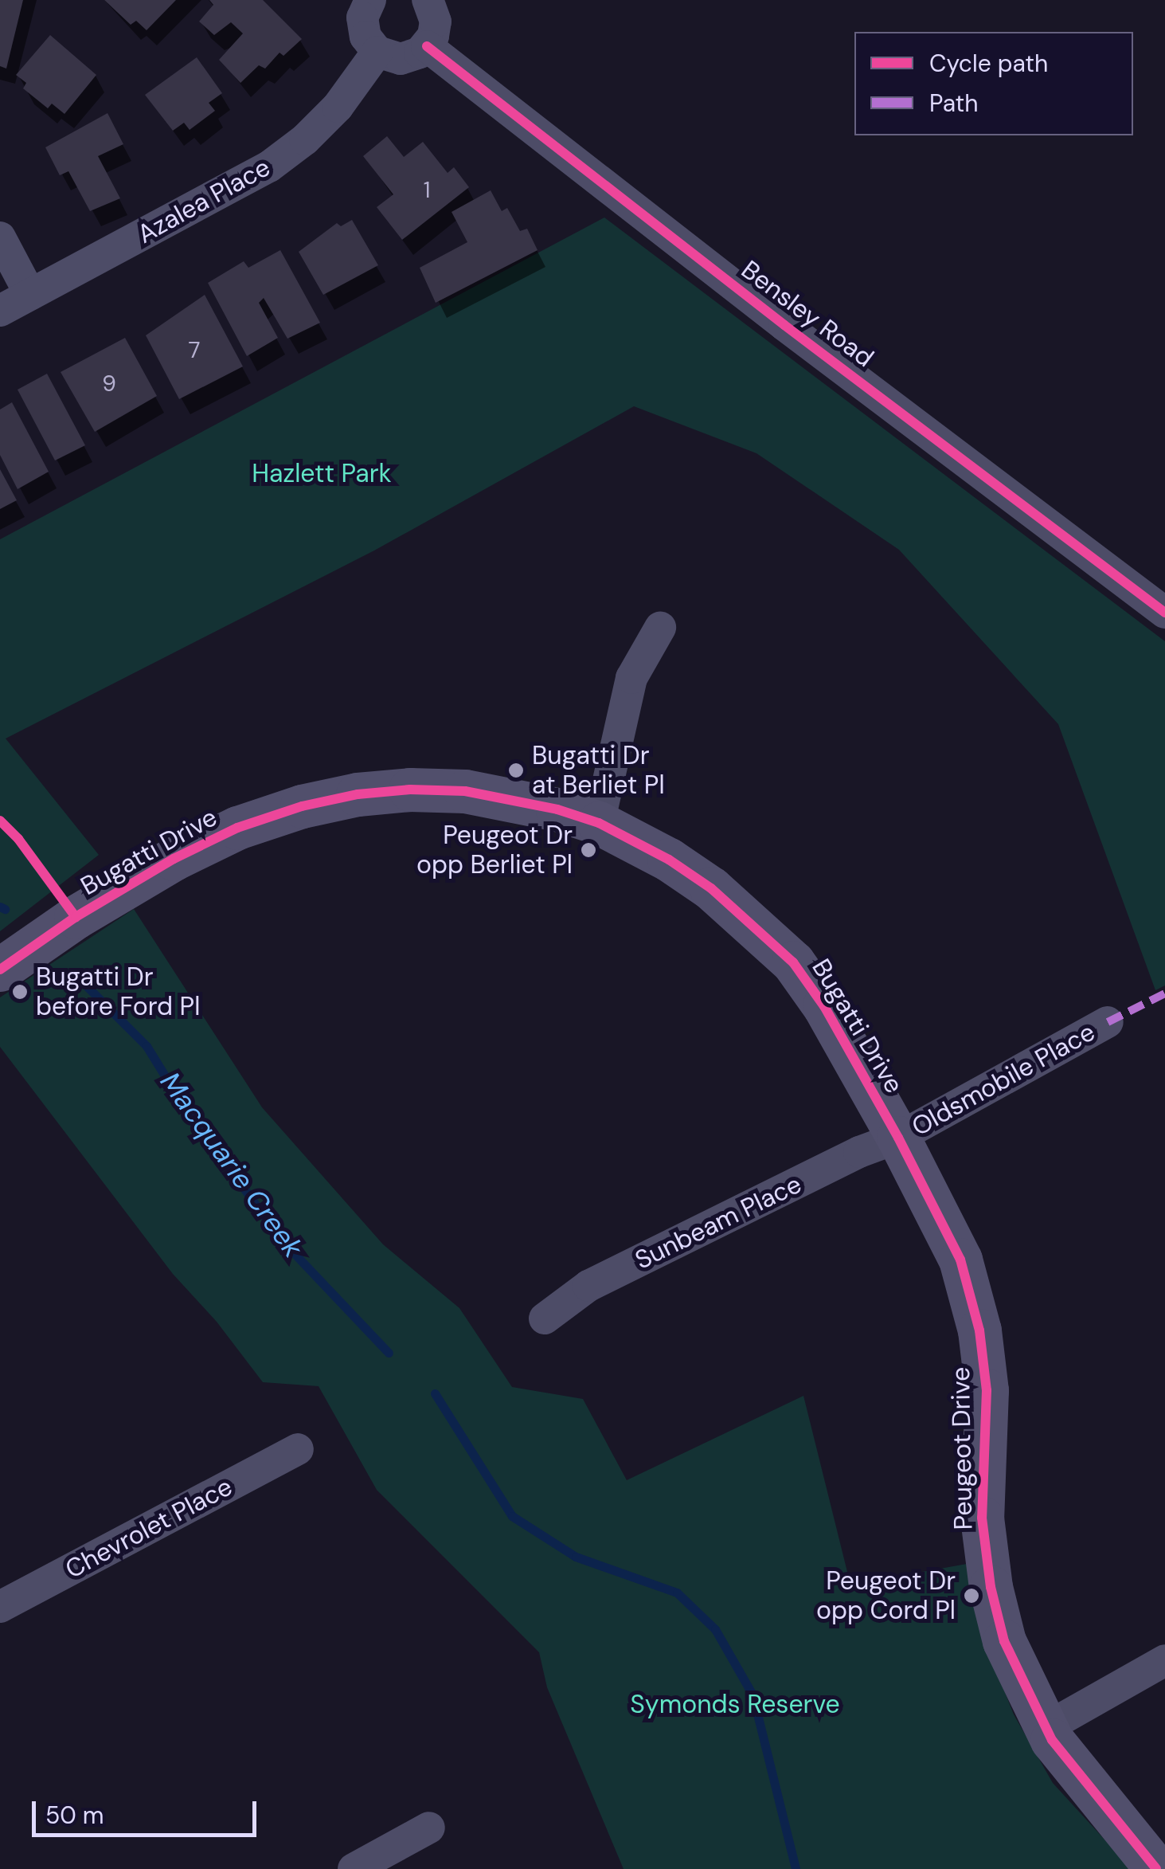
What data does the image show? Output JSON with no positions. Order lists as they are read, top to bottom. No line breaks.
{"streets":{"street":["Azalea Place","Bensley Road","Bugatti Drive","Oldsmobile Place","Sunbeam Place","Peugeot Drive","Chevrolet Place"]},"crossings":[["Bugatti Drive","Oldsmobile Place"],["Bugatti Drive","Sunbeam Place"],["Bugatti Drive","Peugeot Drive"],["Oldsmobile Place","Sunbeam Place"],["Oldsmobile Place","Peugeot Drive"],["Sunbeam Place","Peugeot Drive"]],"water":["Macquarie Creek"],"parks":["Hazlett Park","Symonds Reserve"],"places":["Bugatti Dr at Berliet Pl","Peugeot Dr opp Berliet Pl","Bugatti Dr before Ford Pl","Peugeot Dr opp Cord Pl"],"house_numbers":["1","7","9"],"legend":["Cycle path","Path"],"scale_bar":"50 m"}
